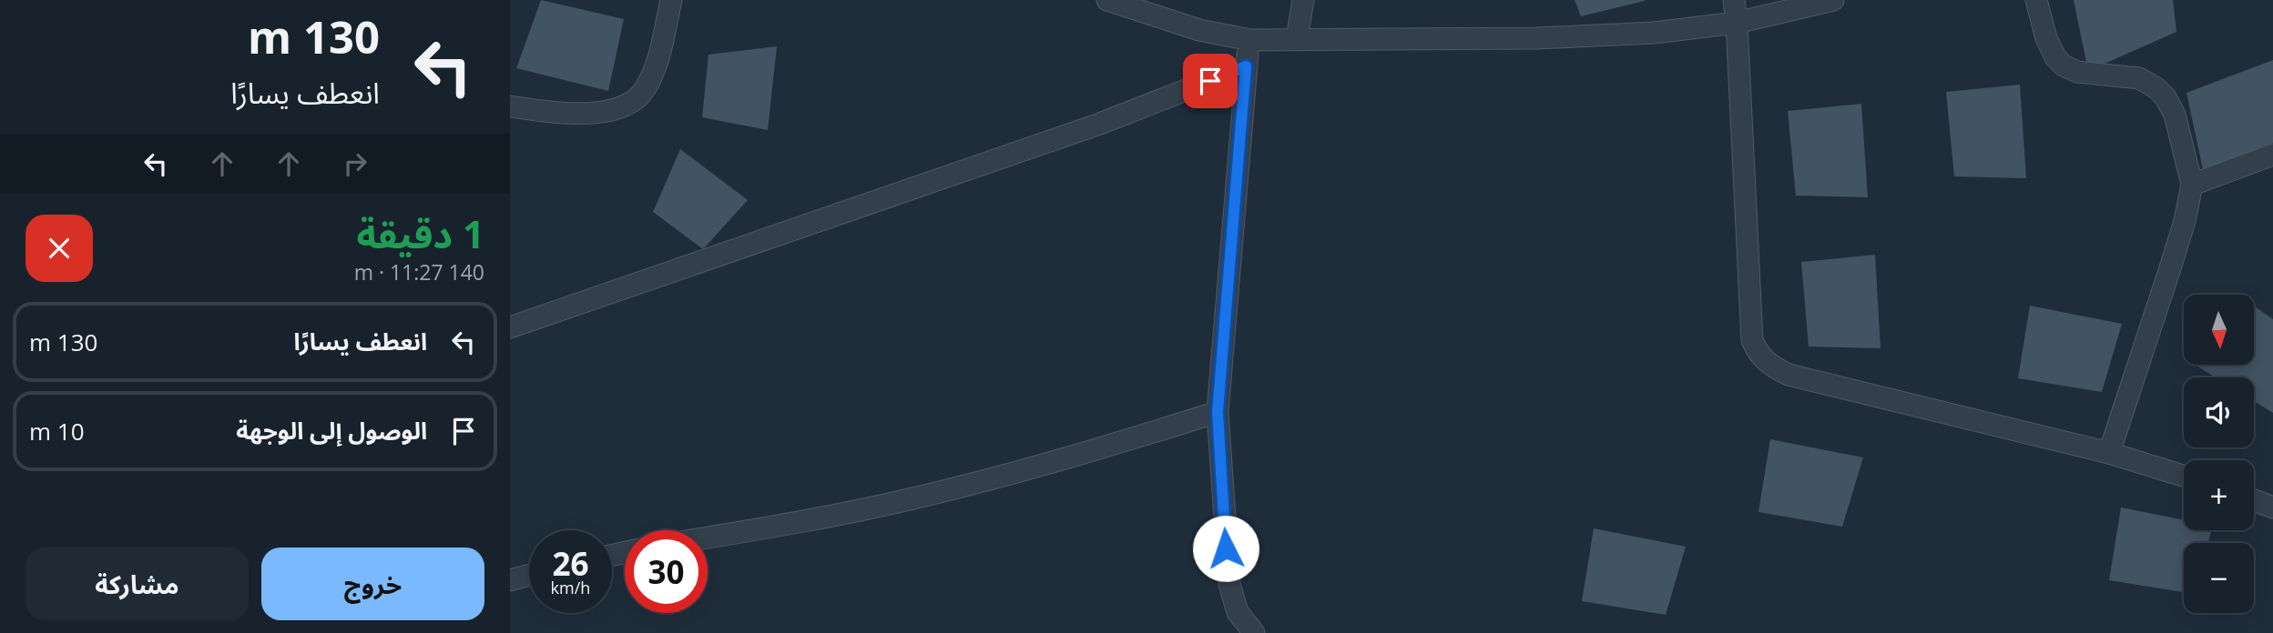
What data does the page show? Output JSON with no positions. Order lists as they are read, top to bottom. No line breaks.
{"north":"bottom","page":{"turn":["130 m","انعطف يسارًا"],"heading":["1 دقيقة","140 m · 11:27"],"map_buttons":["+","−"],"list":[{"name":"انعطف يسارًا","value":"130 m"},{"name":"الوصول إلى الوجهة","value":"10 m"}],"speed":"26 km/h","limit":"30","buttons":["خروج","مشاركة"]}}
